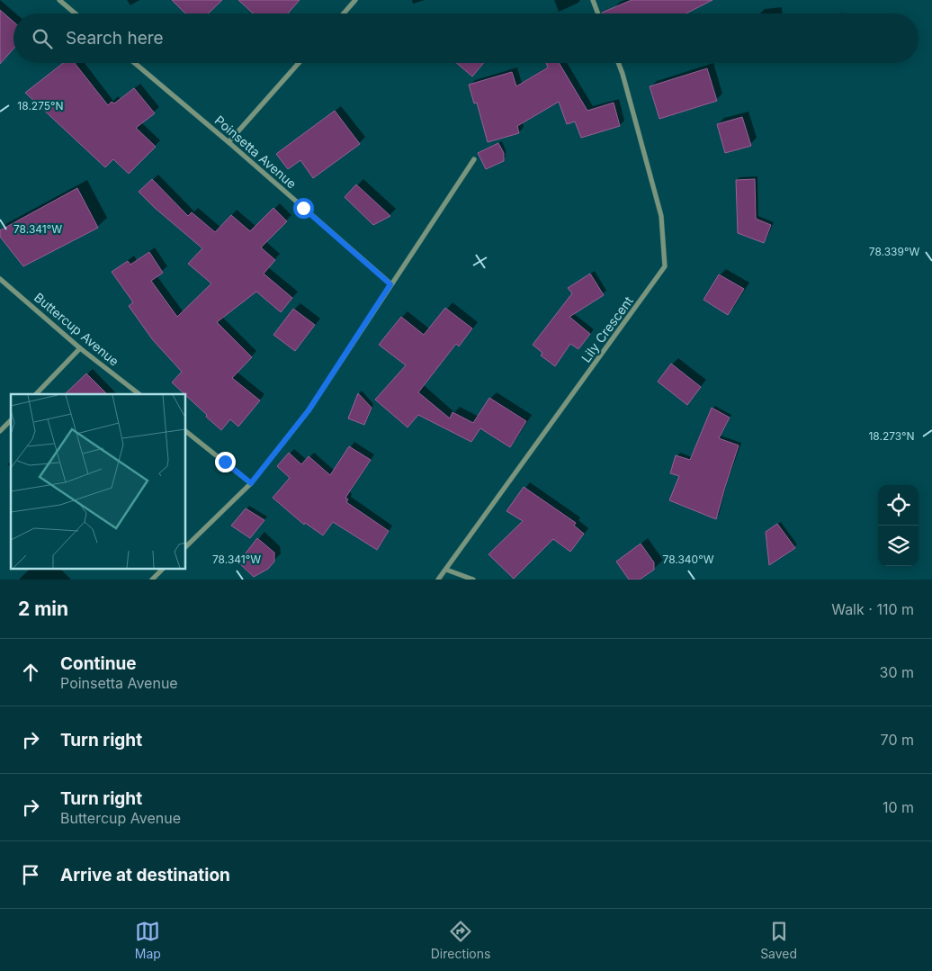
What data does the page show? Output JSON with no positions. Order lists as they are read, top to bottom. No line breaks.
{"streets":{"street":["Poinsetta Avenue","Buttercup Avenue","Lily Crescent"]},"page":{"search":"Search here","heading":["2 min","Walk · 110 m"],"list":[["Continue","Poinsetta Avenue","30 m"],["Turn right","70 m"],["Turn right","Buttercup Avenue","10 m"],"Arrive at destination"],"nav":["Map","Directions","Saved"]},"coordinates":["18.275°N","78.341°W","78.339°W","18.273°N","78.340°W"]}
